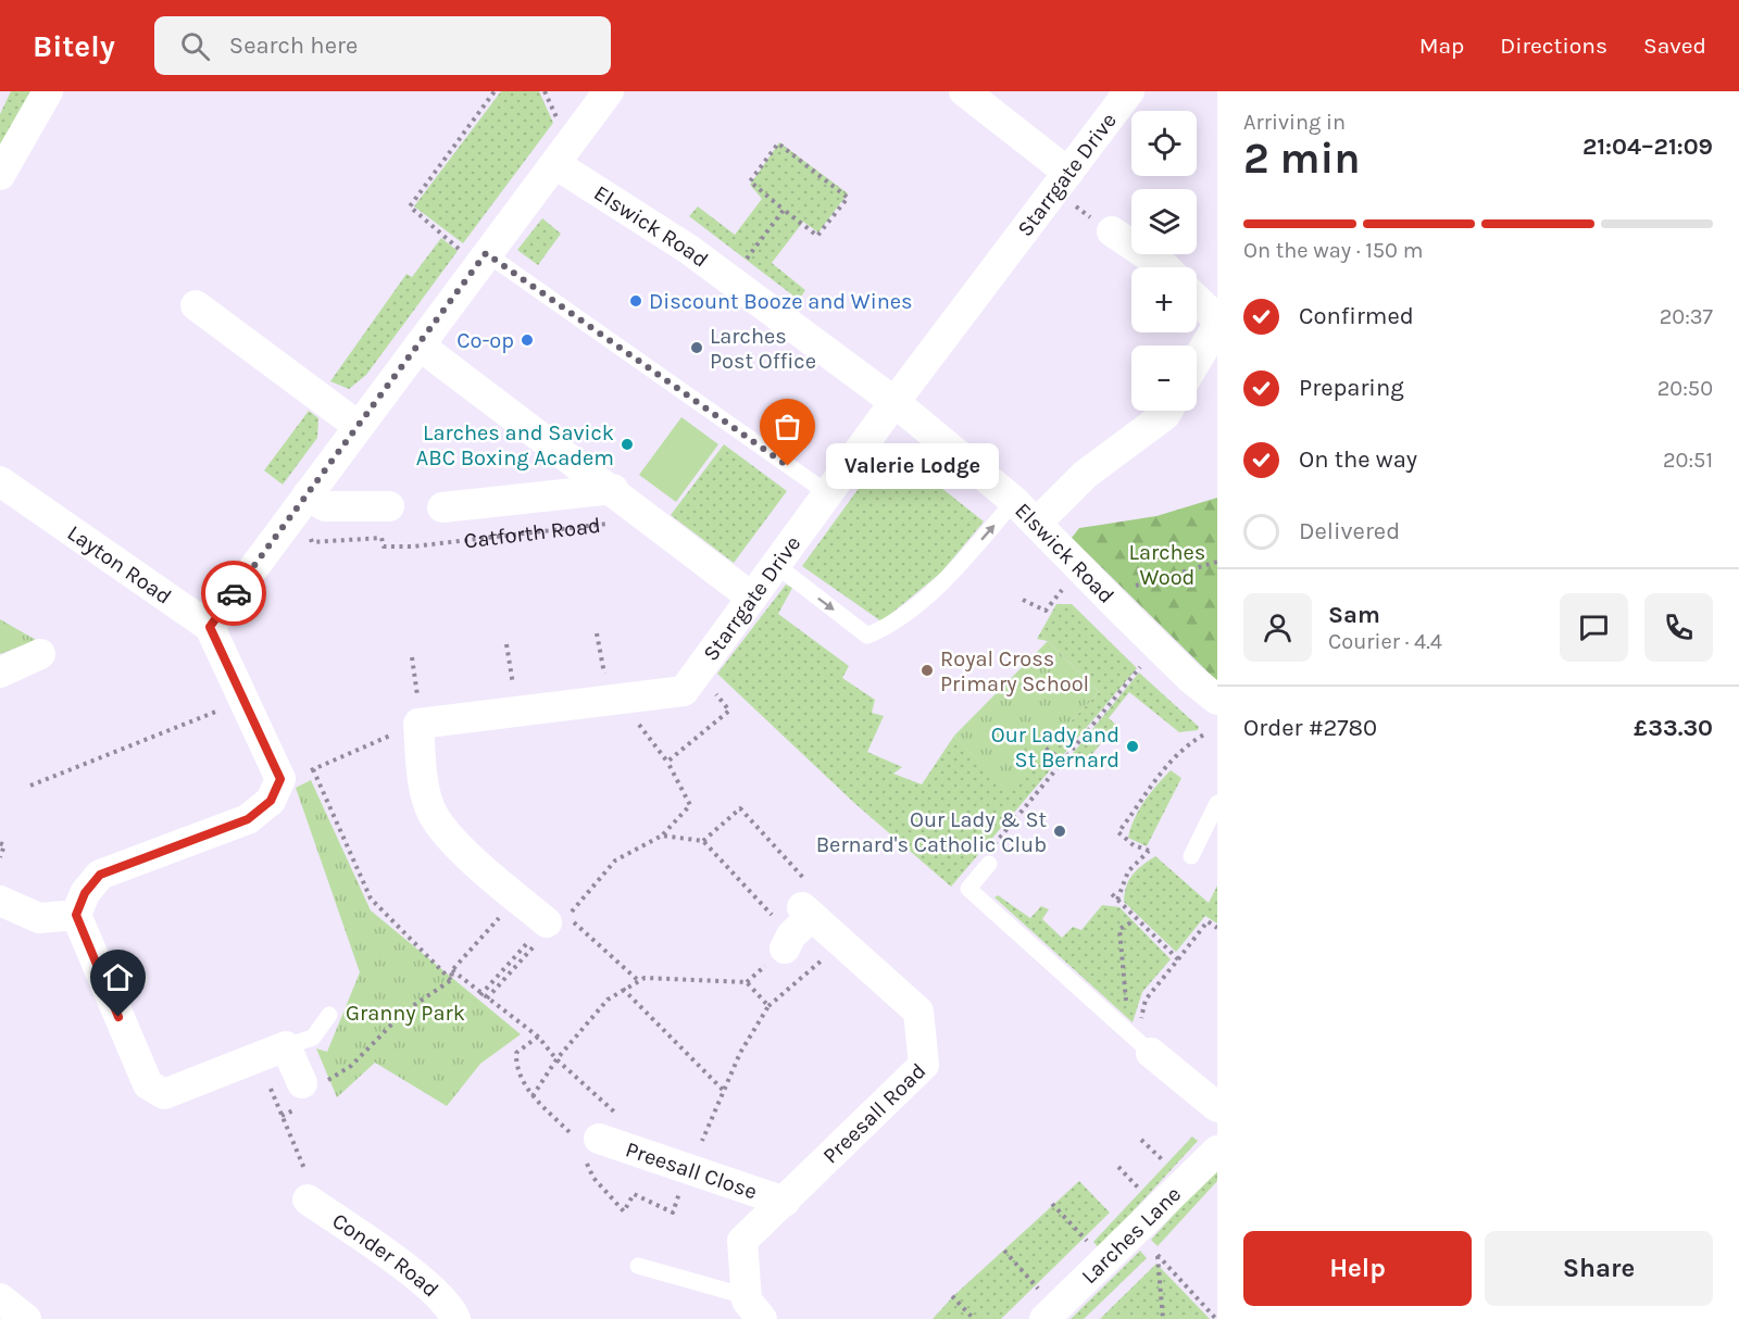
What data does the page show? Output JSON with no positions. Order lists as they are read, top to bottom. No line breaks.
{"streets":{"street":["Starrgate Drive","Elswick Road","Catforth Road","Layton Road","Preesall Road","Preesall Close","Larches Lane","Conder Road"]},"crossings":[["Starrgate Drive","Elswick Road"],["Starrgate Drive","Catforth Road"],["Preesall Road","Preesall Close"]],"parks":["Larches Wood","Granny Park"],"places":["Discount Booze and Wines","Co-op","Larches Post Office","Larches and Savick ABC Boxing Academ","Valerie Lodge","Royal Cross Primary School","Our Lady and St Bernard","Our Lady & St Bernard's Catholic Club"],"page":{"header":"Bitely","search":"Search here","nav":["Map","Directions","Saved"],"heading":["2 min","Arriving in","21:04–21:09"],"panel":["Sam","Courier · 4.4","Order #2780","£33.30"],"map_buttons":["+","−"],"bar":"On the way · 150 m","list":[["Confirmed","20:37"],["Preparing","20:50"],["On the way","20:51"],"Delivered"],"bubble":"Valerie Lodge","buttons":["Help","Share"]}}
